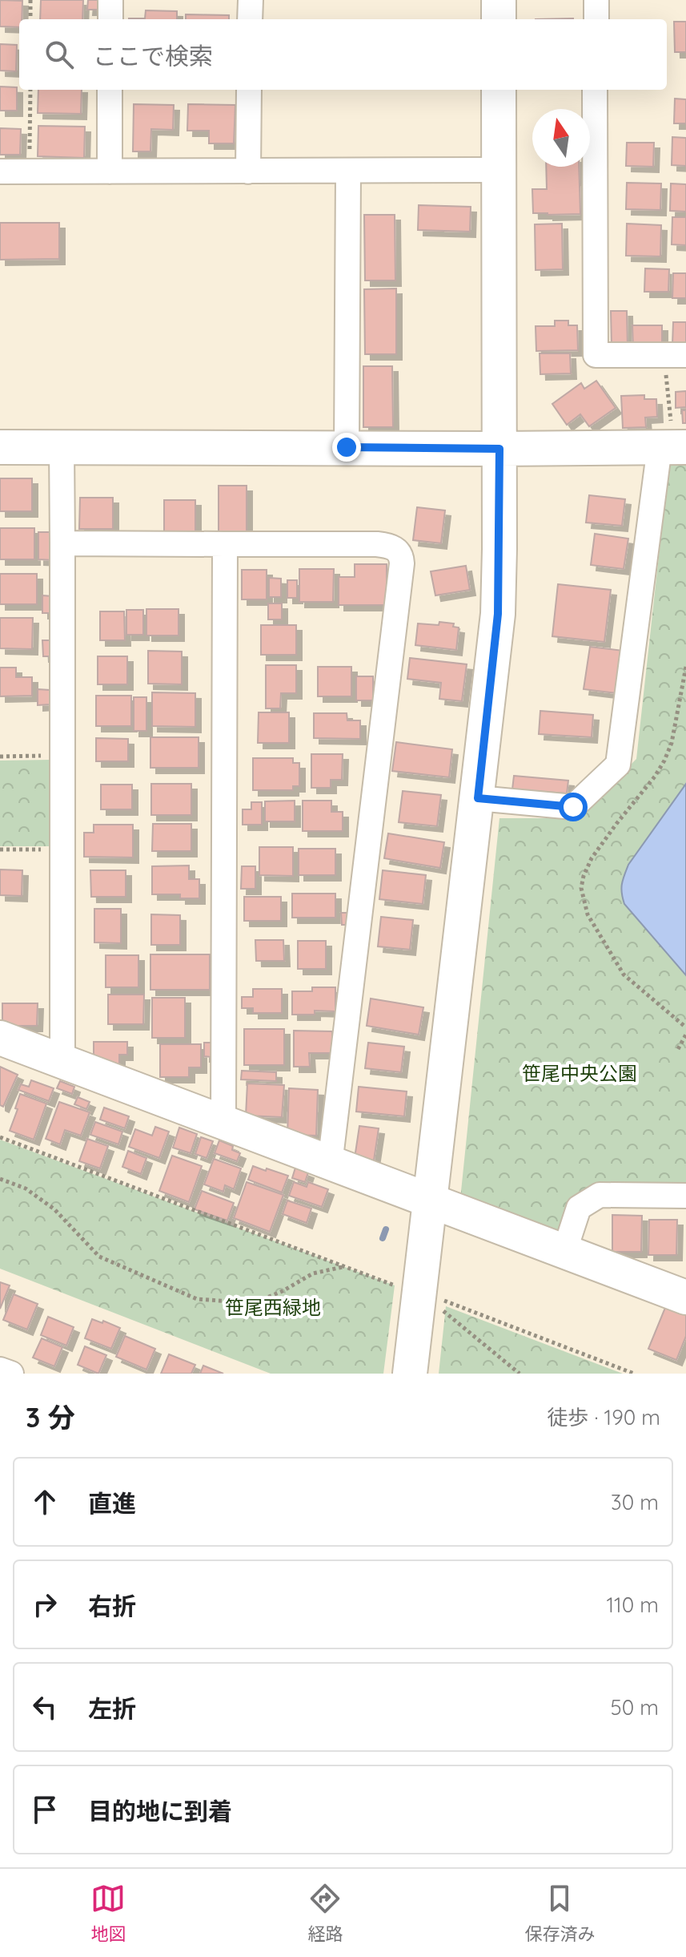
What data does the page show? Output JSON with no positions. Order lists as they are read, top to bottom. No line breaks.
{"parks":["笹尾中央公園","笹尾西緑地"],"north":"top","page":{"search":"ここで検索","heading":["3 分","徒歩 · 190 m"],"list":[["直進","30 m"],["右折","110 m"],["左折","50 m"],"目的地に到着"],"nav":["地図","経路","保存済み"]}}
